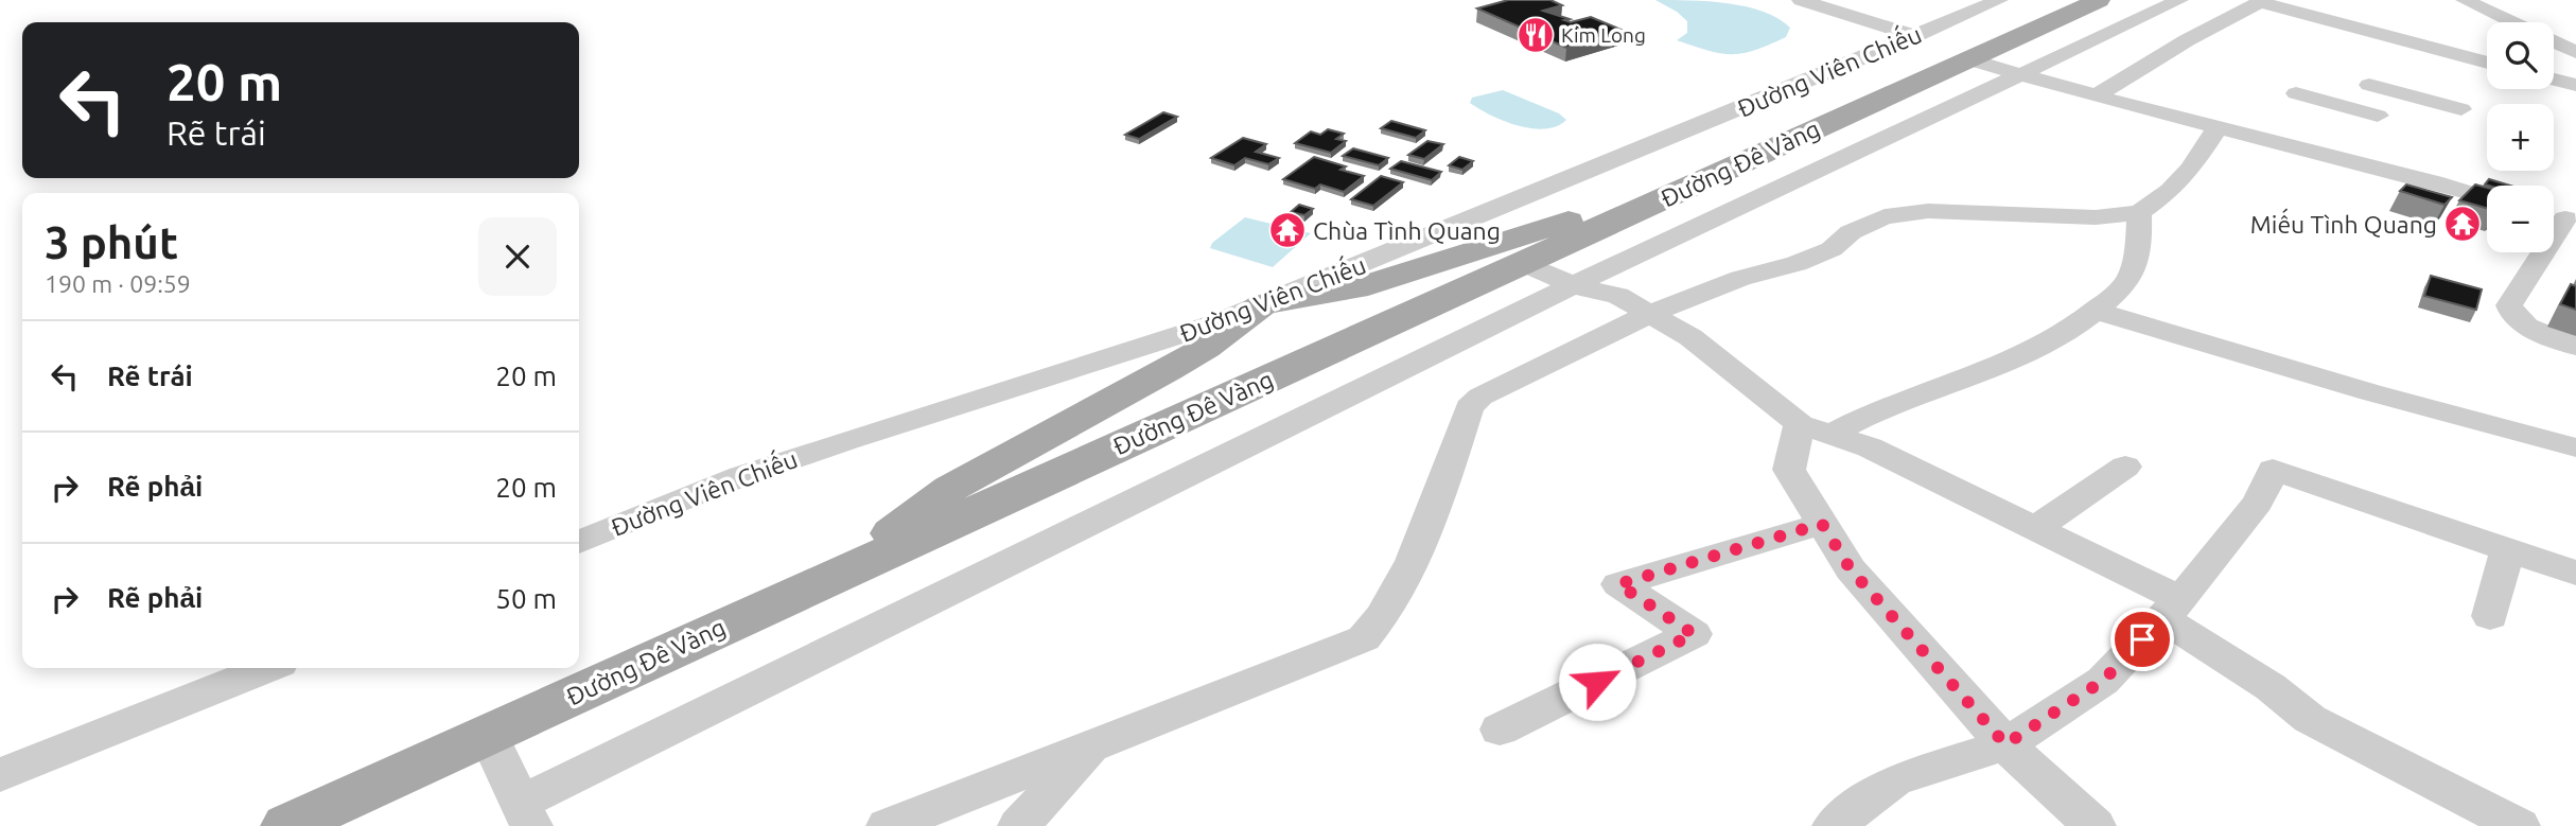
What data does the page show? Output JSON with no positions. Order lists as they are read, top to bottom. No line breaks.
{"streets":{"main road":["Đường Đê Vàng"],"street":["Đường Viên Chiếu"]},"places":{"restaurant":["Kim Long"],"temple":["Miếu Tình Quang","Chùa Tình Quang"]},"page":{"map_buttons":["+","−"],"turn":["20 m","Rẽ trái"],"heading":["3 phút","190 m · 09:59"],"list":[{"name":"Rẽ trái","value":"20 m"},{"name":"Rẽ phải","value":"20 m"},{"name":"Rẽ phải","value":"50 m"}]}}
